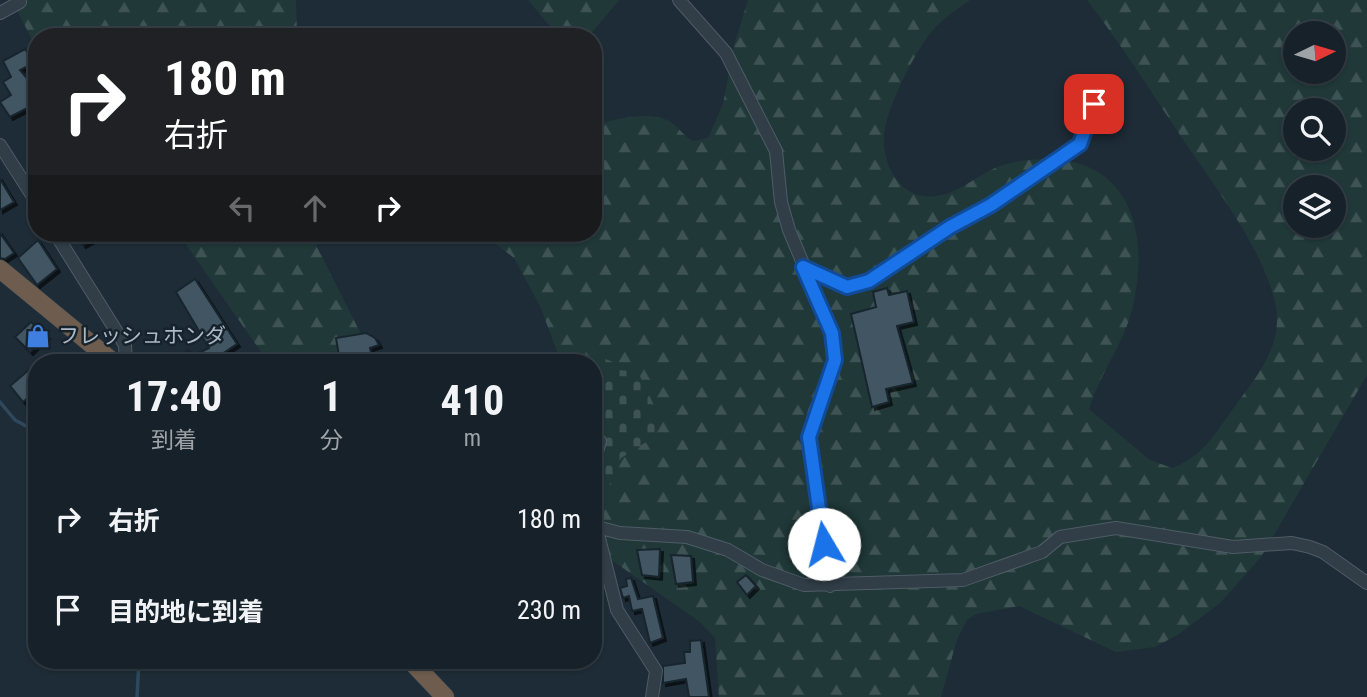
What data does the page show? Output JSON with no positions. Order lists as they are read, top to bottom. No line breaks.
{"places":{"shop":["フレッシュホンダ"]},"north":"right","page":{"turn":["180 m","右折"],"eta":["17:40","到着","1","分","410","m"],"list":[{"name":"右折","value":"180 m"},{"name":"目的地に到着","value":"230 m"}]}}
